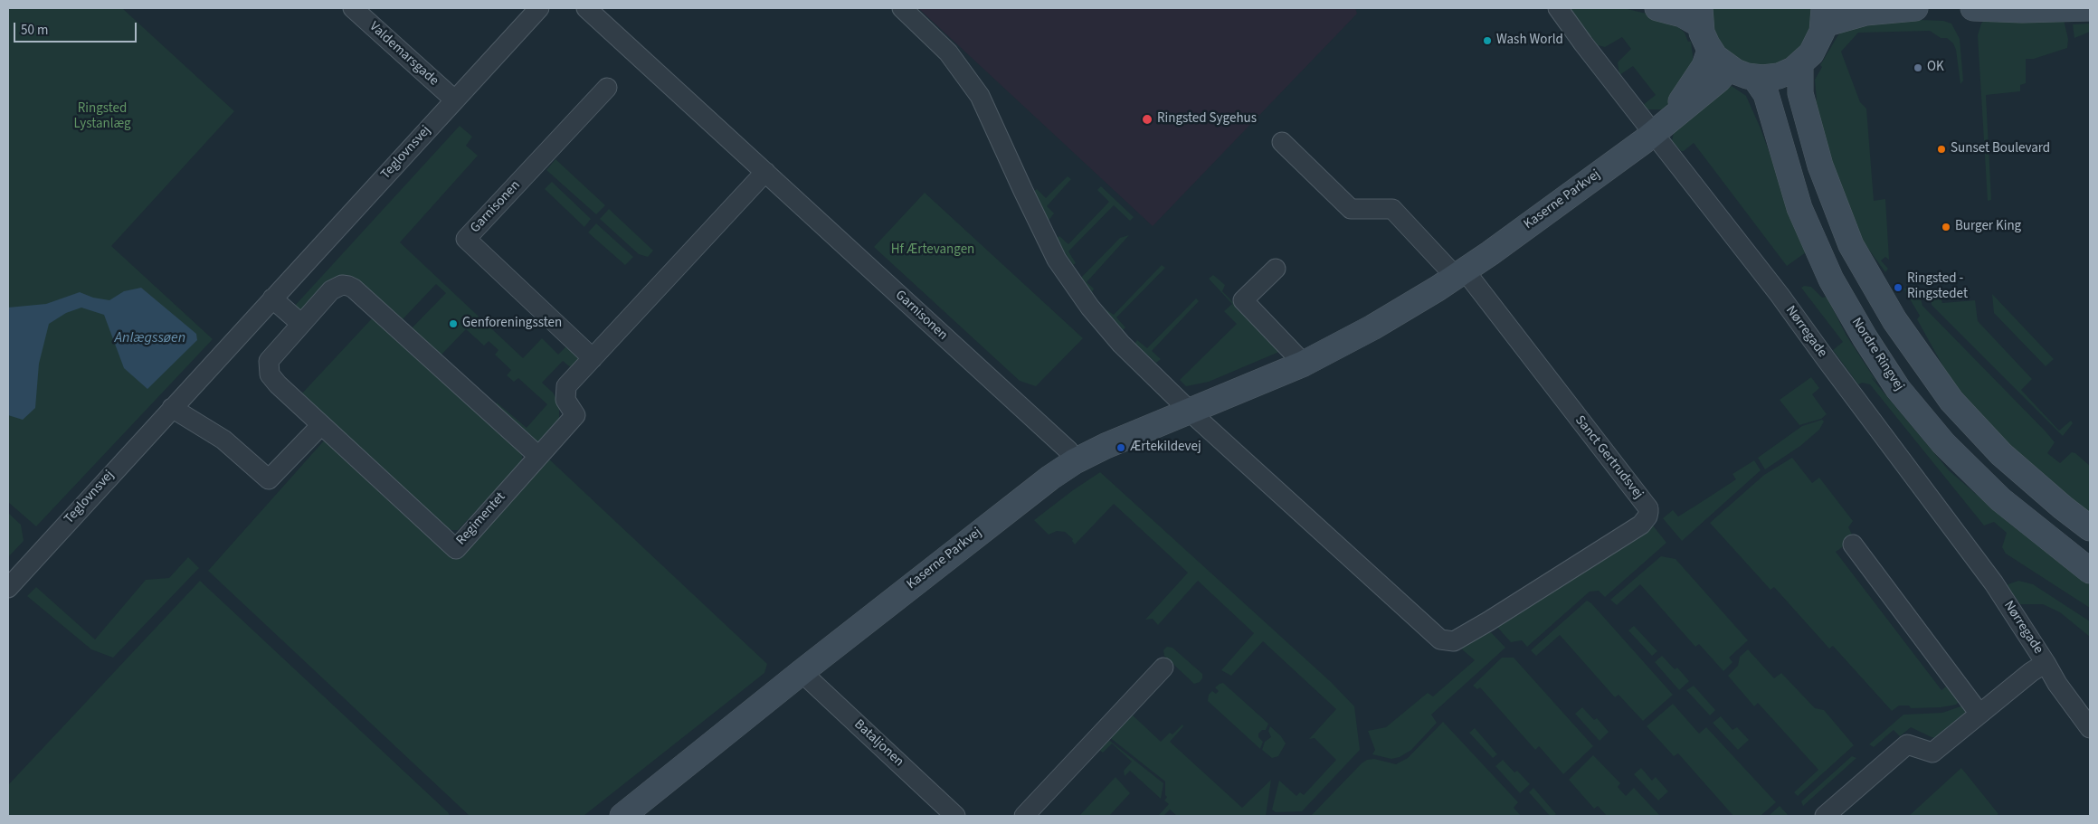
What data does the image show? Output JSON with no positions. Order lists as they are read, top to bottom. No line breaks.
{"streets":{"street":["Valdemarsgade","Teglovnsvej","Kaserne Parkvej","Garnisonen","Nørregade","Nordre Ringvej","Sanct Gertrudsvej","Regimentet","Bataljonen"]},"crossings":[["Valdemarsgade","Teglovnsvej"],["Kaserne Parkvej","Garnisonen"],["Kaserne Parkvej","Nørregade"],["Kaserne Parkvej","Sanct Gertrudsvej"],["Kaserne Parkvej","Bataljonen"],["Garnisonen","Regimentet"]],"water":["Anlægssøen"],"parks":["Ringsted Lystanlæg","Hf Ærtevangen"],"places":["Wash World","OK","Ringsted Sygehus","Sunset Boulevard","Burger King","Ringsted - Ringstedet","Genforeningssten","Ærtekildevej"],"scale_bar":"50 m"}
